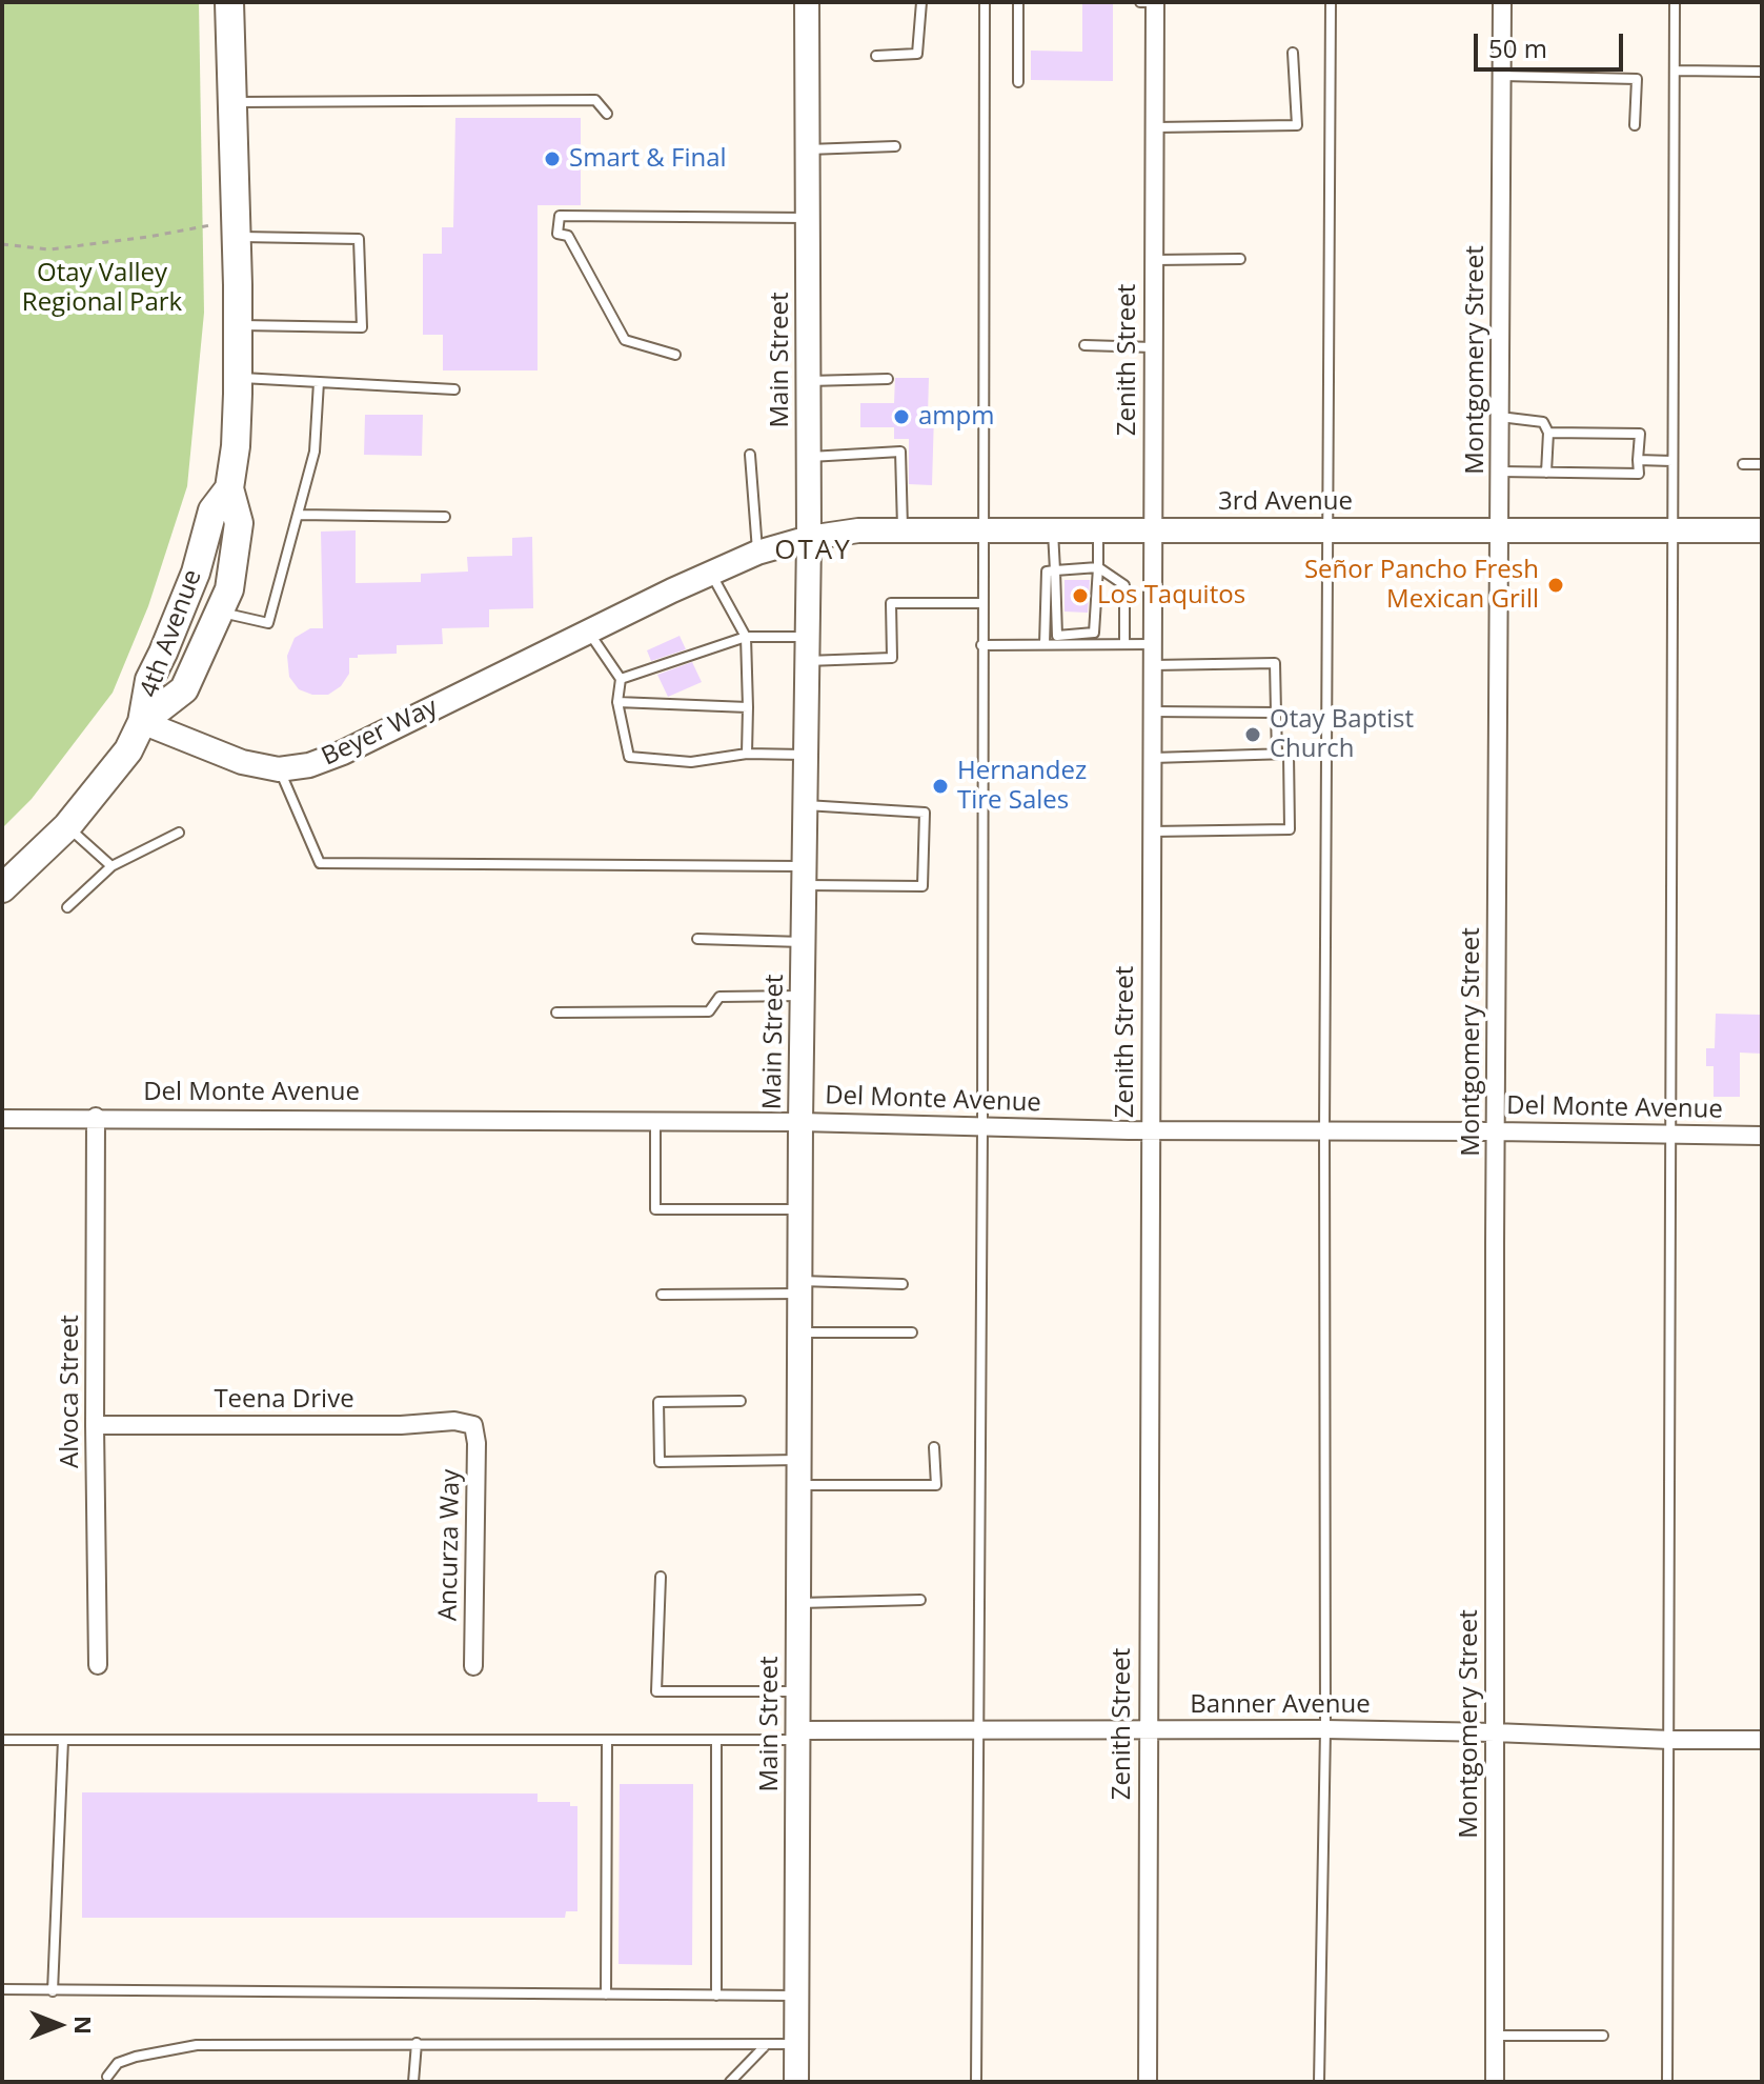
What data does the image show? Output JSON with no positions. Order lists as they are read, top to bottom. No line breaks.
{"streets":{"main road":["Main Street","3rd Avenue","4th Avenue","Beyer Way"],"street":["Zenith Street","Montgomery Street","Del Monte Avenue","Alvoca Street","Teena Drive","Ancurza Way","Banner Avenue"]},"crossings":[["Main Street","3rd Avenue"],["Main Street","Beyer Way"],["Main Street","Del Monte Avenue"],["Main Street","Banner Avenue"],["Zenith Street","3rd Avenue"],["Zenith Street","Del Monte Avenue"],["Zenith Street","Banner Avenue"],["Montgomery Street","3rd Avenue"],["Montgomery Street","Del Monte Avenue"],["Montgomery Street","Banner Avenue"],["3rd Avenue","Beyer Way"],["4th Avenue","Beyer Way"],["Del Monte Avenue","Alvoca Street"],["Alvoca Street","Teena Drive"],["Teena Drive","Ancurza Way"]],"districts":["OTAY"],"parks":["Otay Valley Regional Park"],"places":["Smart & Final","ampm","Señor Pancho Fresh Mexican Grill","Los Taquitos","Otay Baptist Church","Hernandez Tire Sales"],"scale_bar":"50 m","north":"right"}
